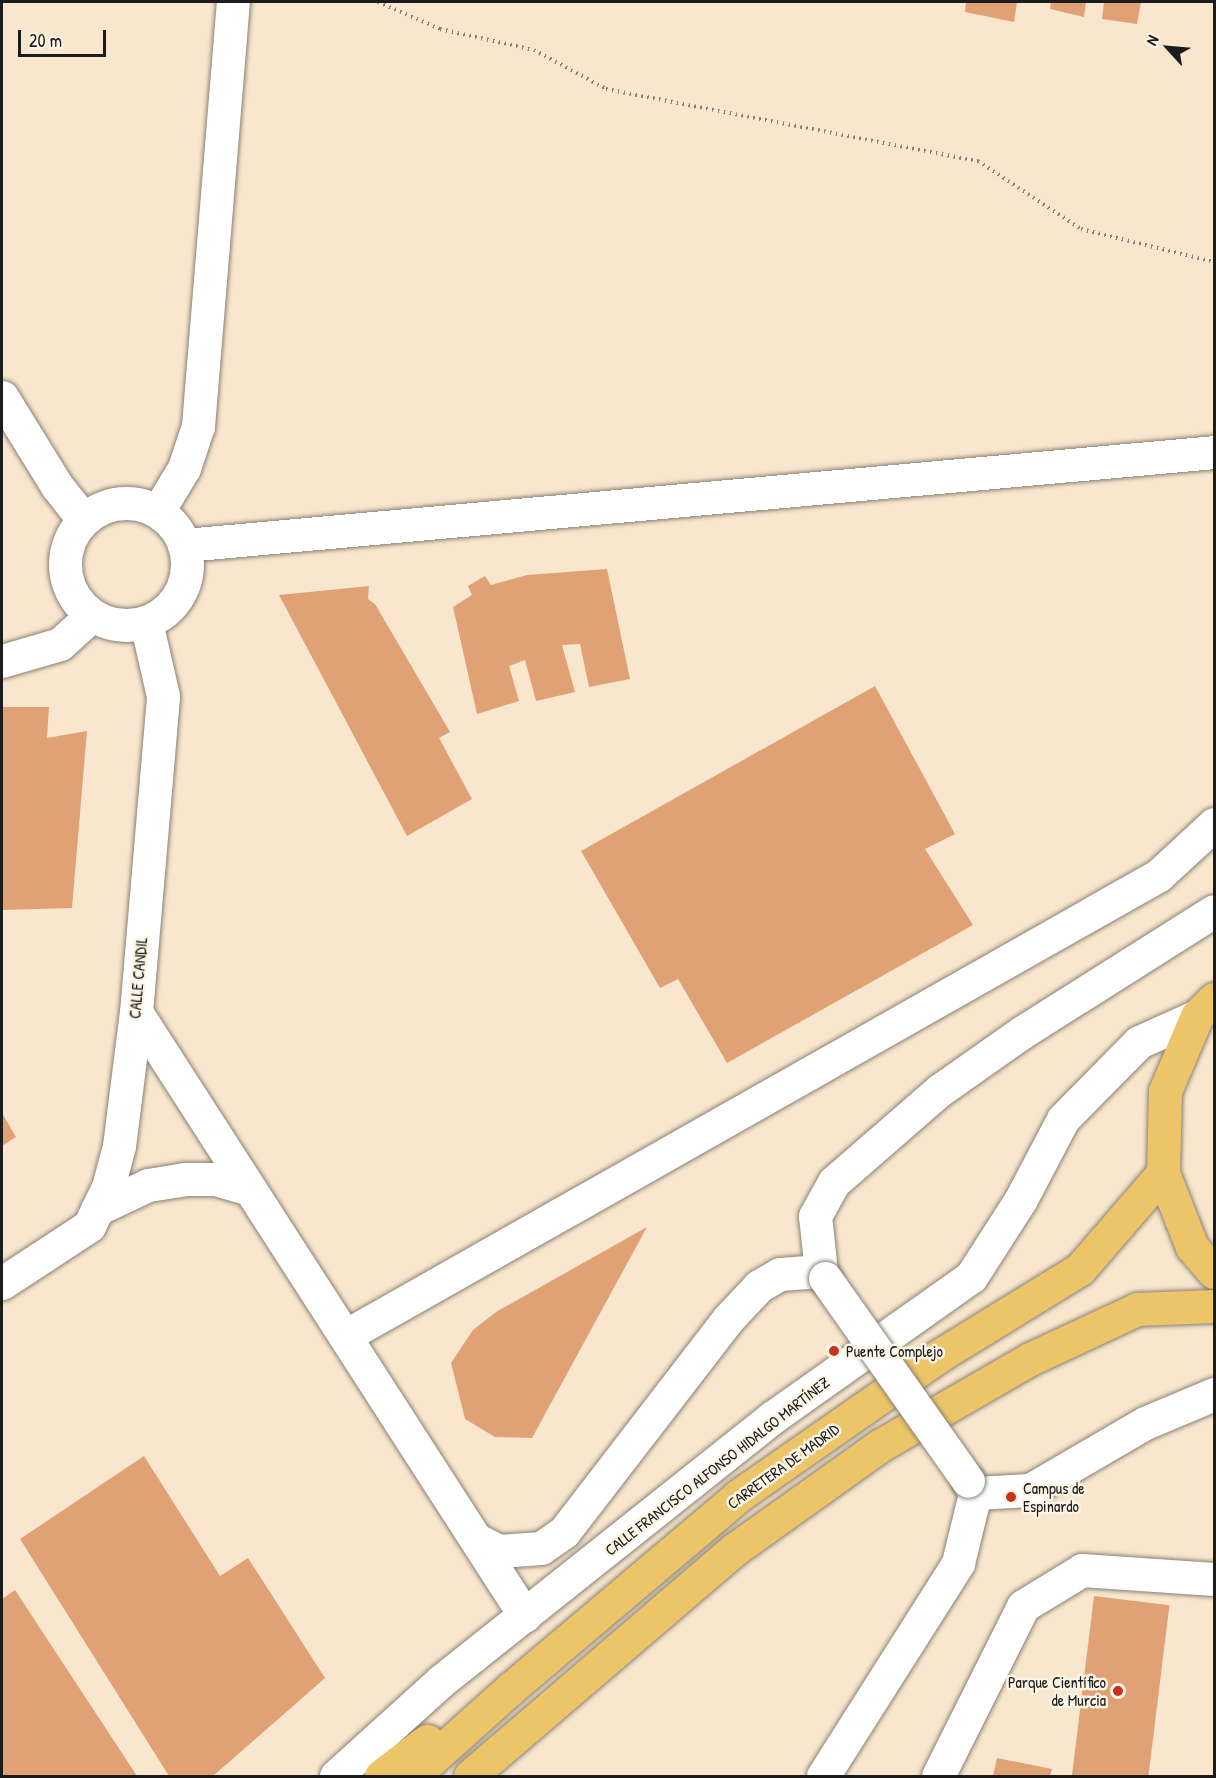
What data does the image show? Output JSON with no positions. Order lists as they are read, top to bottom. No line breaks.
{"streets":{"main road":["CARRETERA DE MADRID"],"street":["CALLE CANDIL","CALLE FRANCISCO ALFONSO HIDALGO MARTÍNEZ"]},"places":["Puente Complejo","Campus de Espinardo","Parque Científico de Murcia"],"scale_bar":"20 m","north":"top left"}
